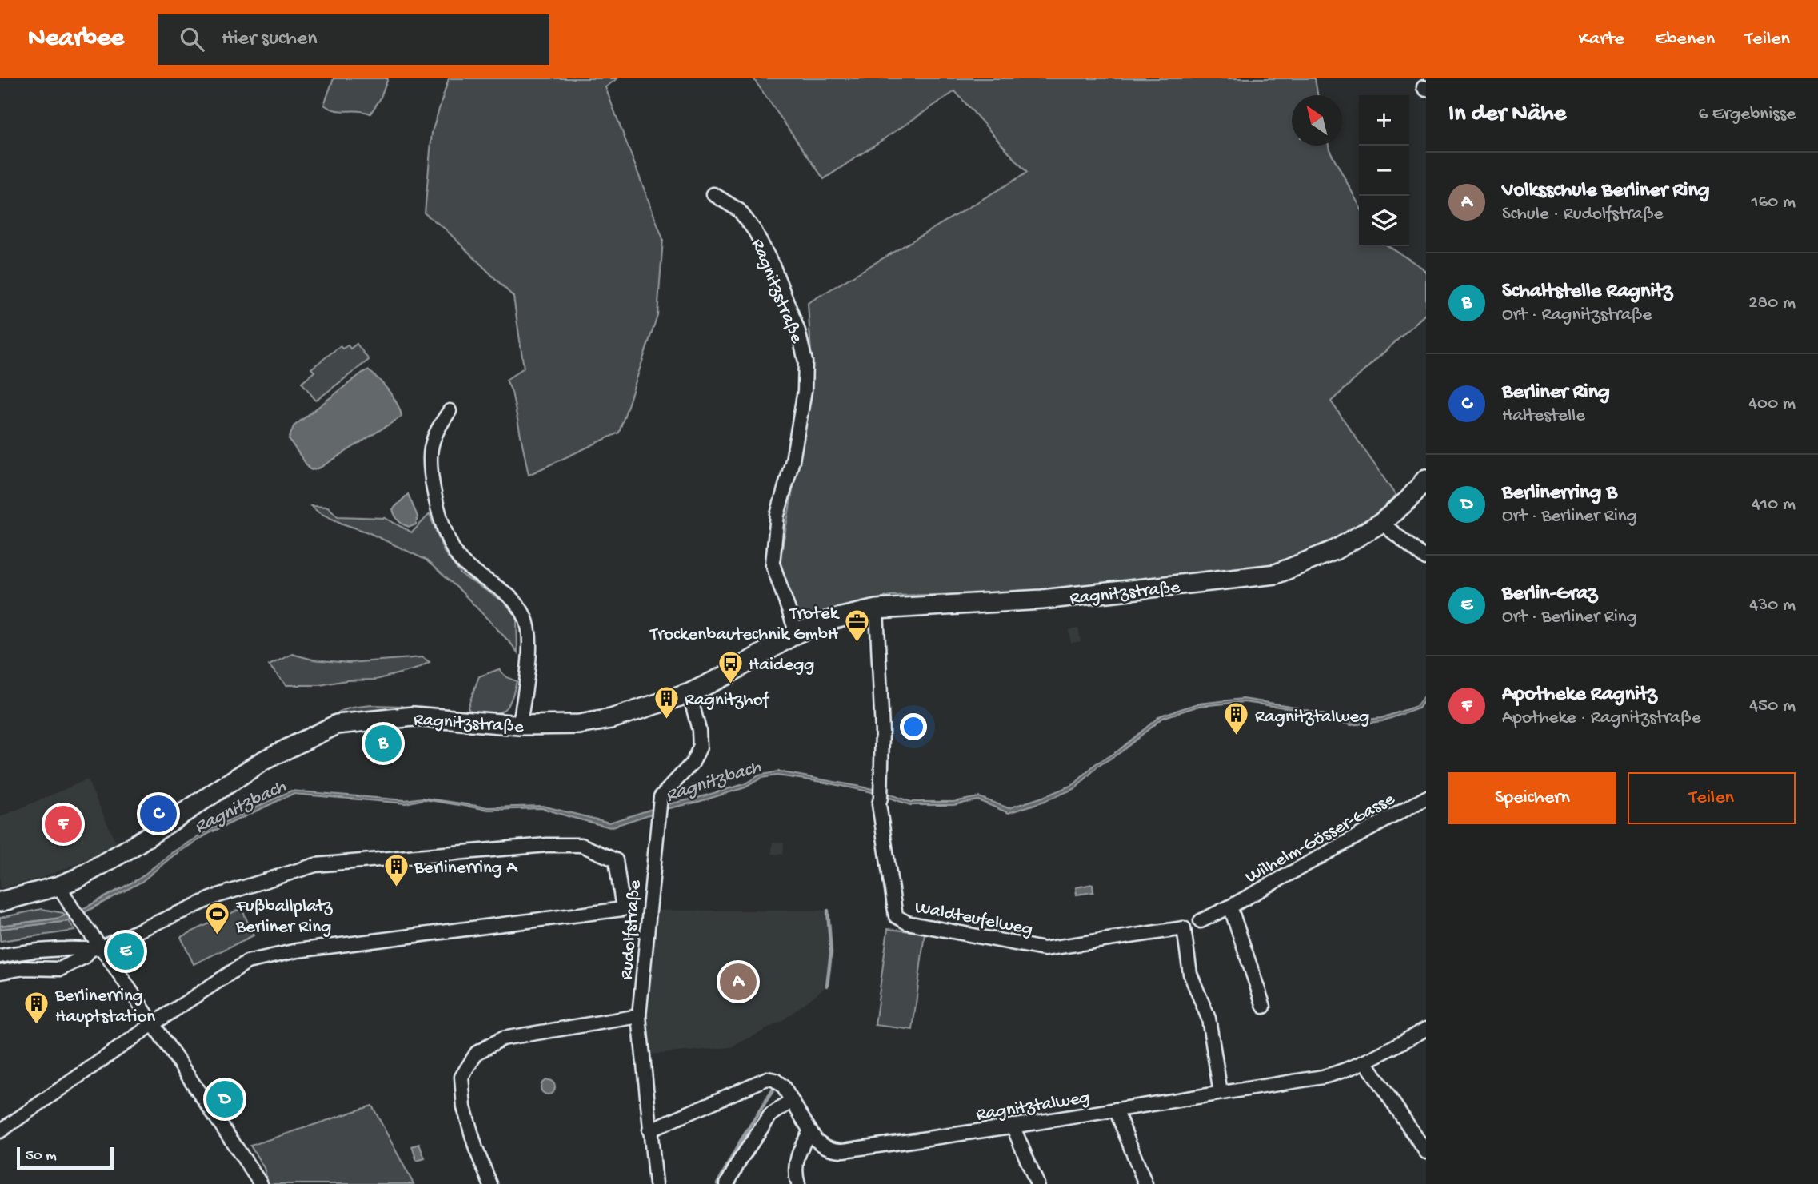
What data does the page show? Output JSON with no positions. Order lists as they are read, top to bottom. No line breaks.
{"streets":{"main road":["Ragnitzstraße"],"street":["Wilhelm-Gösser-Gasse","Waldteufelweg","Rudolfstraße","Ragnitztalweg"]},"crossings":[["Ragnitzstraße","Waldteufelweg"],["Ragnitzstraße","Rudolfstraße"],["Waldteufelweg","Ragnitztalweg"],["Rudolfstraße","Ragnitztalweg"]],"water":["Ragnitzbach"],"places":{"office":["Trotek Trockenbautechnik GmbH"],"bus stop":["Haidegg"],"building":["Ragnitzhof","Ragnitztalweg","Berlinerring A","Berlinerring Hauptstation"],"sports":["Fußballplatz Berliner Ring"]},"scale_bar":"50 m","north":"top left","page":{"header":"Nearbee","search":"Hier suchen","nav":["Karte","Ebenen","Teilen"],"heading":["In der Nähe","6 Ergebnisse"],"map_buttons":["+","−"],"list":[{"mark":"A","name":"Volksschule Berliner Ring","note":"Schule · Rudolfstraße","value":"160 m"},{"mark":"B","name":"Schaltstelle Ragnitz","note":"Ort · Ragnitzstraße","value":"280 m"},{"mark":"C","name":"Berliner Ring","note":"Haltestelle","value":"400 m"},{"mark":"D","name":"Berlinerring B","note":"Ort · Berliner Ring","value":"410 m"},{"mark":"E","name":"Berlin-Graz","note":"Ort · Berliner Ring","value":"430 m"},{"mark":"F","name":"Apotheke Ragnitz","note":"Apotheke · Ragnitzstraße","value":"450 m"}],"pins":["B","C","F","E","A","D"],"buttons":["Speichern","Teilen"],"scale":"50 m"}}
